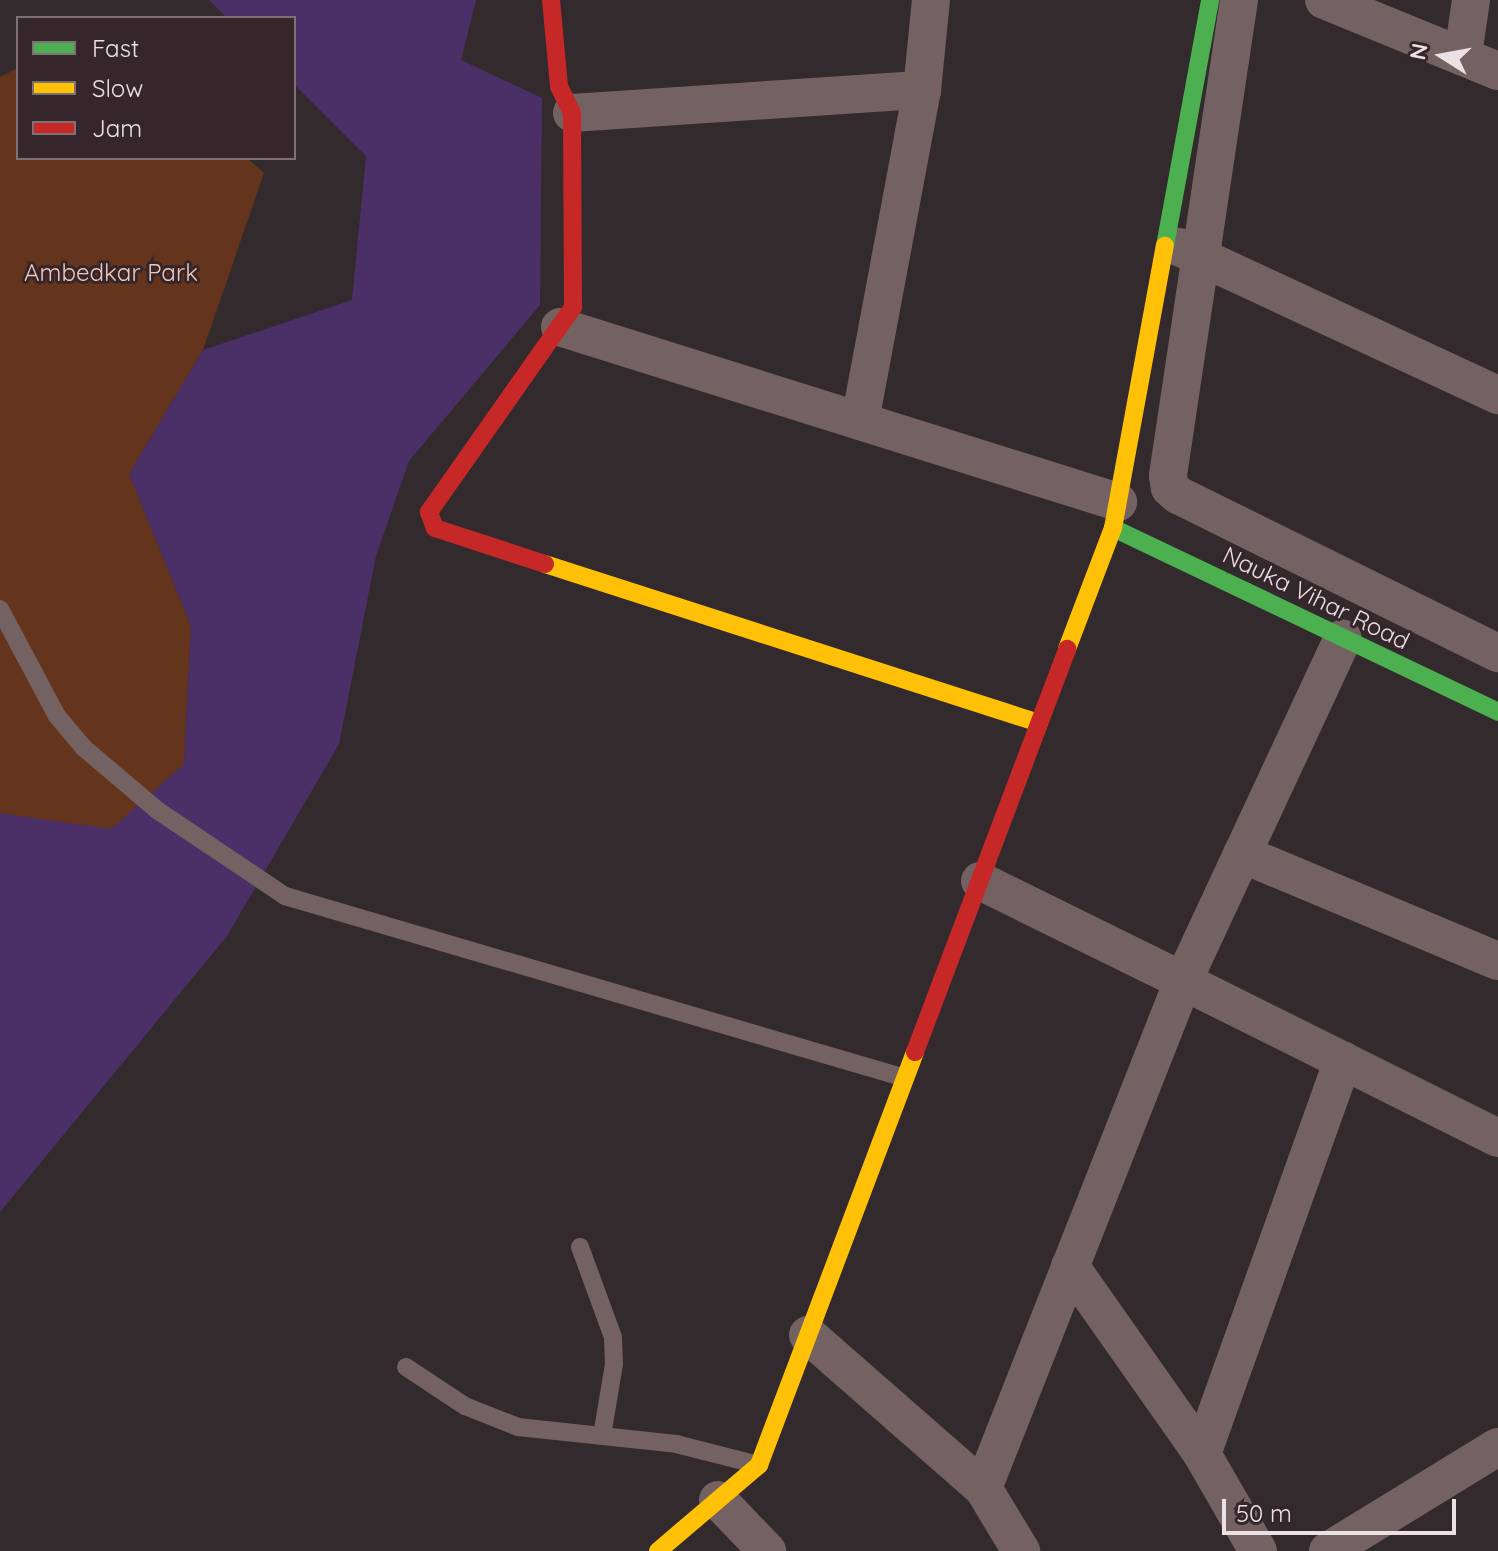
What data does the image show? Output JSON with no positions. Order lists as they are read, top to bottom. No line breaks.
{"streets":{"street":["Nauka Vihar Road"]},"parks":["Ambedkar Park"],"legend":["Fast","Slow","Jam"],"scale_bar":"50 m","north":"left"}
